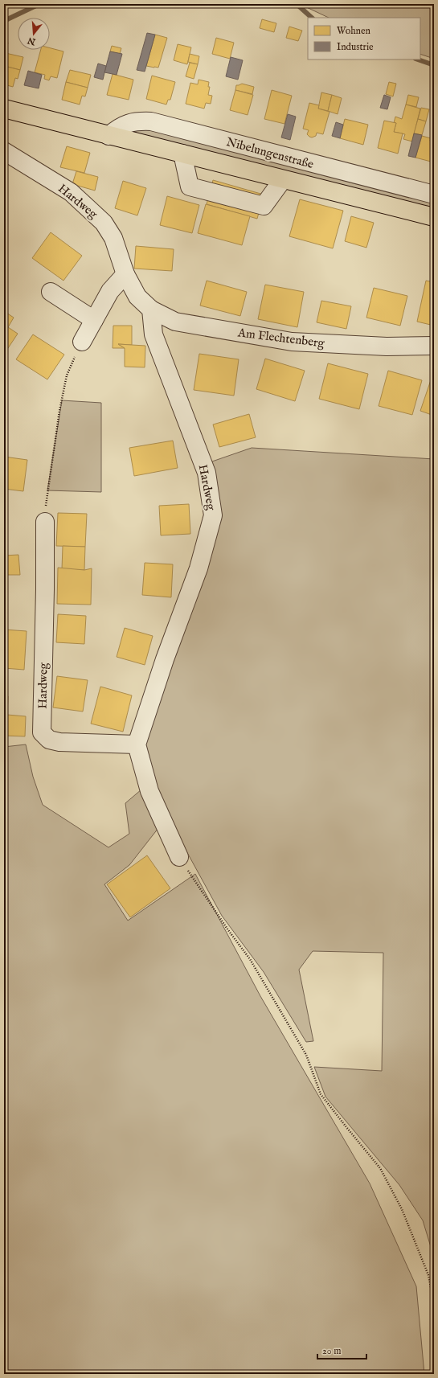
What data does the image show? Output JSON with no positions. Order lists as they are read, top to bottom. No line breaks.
{"streets":{"main road":["Nibelungenstraße"],"street":["Hardweg","Am Flechtenberg"]},"crossings":[["Hardweg","Am Flechtenberg"]],"legend":["Wohnen","Industrie"],"scale_bar":"20 m","north":"bottom"}
